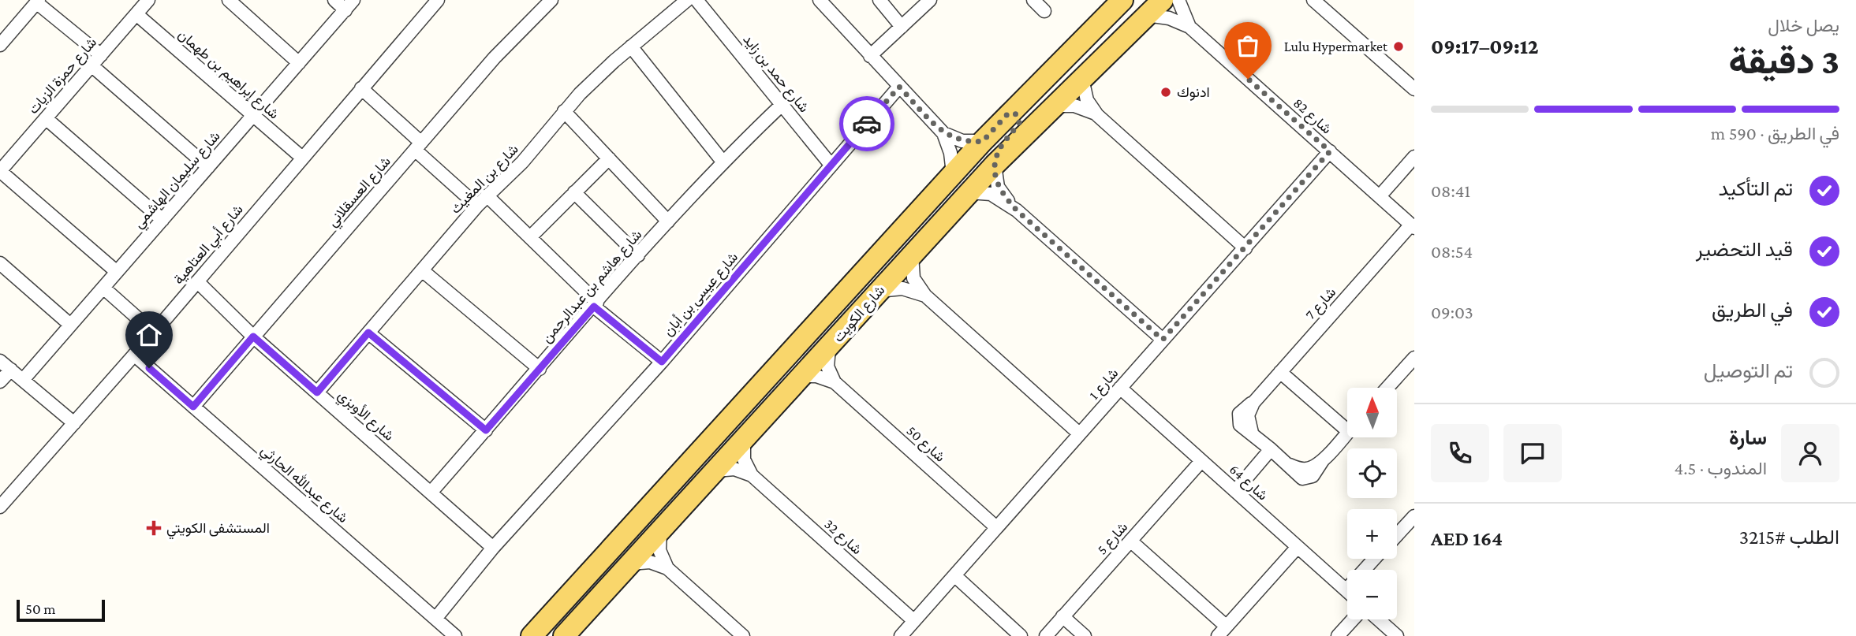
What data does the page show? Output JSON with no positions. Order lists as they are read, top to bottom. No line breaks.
{"streets":{"main road":["شارع الكويت"],"street":["شارع حمد بن زايد","شارع إبراهيم بن طهمان","شارع حمزة الزيات","شارع 82","شارع بن المغيث","شارع سليمان الهاشمي","شارع العسقلاني","شارع أبي العتاهية","شارع هاشم بن عبدالرحمن","شارع عيسى بن أبان","شارع 7","شارع 1","شارع الأوبزي","شارع 50","شارع 64","شارع عبدالله الحارثي","شارع 32","شارع 5"]},"crossings":[["شارع حمد بن زايد","شارع هاشم بن عبدالرحمن"],["شارع حمد بن زايد","شارع عيسى بن أبان"],["شارع إبراهيم بن طهمان","شارع حمزة الزيات"],["شارع إبراهيم بن طهمان","شارع سليمان الهاشمي"],["شارع إبراهيم بن طهمان","شارع أبي العتاهية"],["شارع 82","شارع 7"],["شارع 82","شارع الكويت"],["شارع 82","شارع 1"],["شارع بن المغيث","شارع الأوبزي"],["شارع العسقلاني","شارع الأوبزي"],["شارع العسقلاني","شارع عبدالله الحارثي"],["شارع أبي العتاهية","شارع الأوبزي"],["شارع أبي العتاهية","شارع عبدالله الحارثي"],["شارع هاشم بن عبدالرحمن","شارع الأوبزي"],["شارع عيسى بن أبان","شارع الأوبزي"],["شارع عيسى بن أبان","شارع عبدالله الحارثي"],["شارع الكويت","شارع 50"],["شارع 1","شارع 50"],["شارع 1","شارع 64"],["شارع 1","شارع 32"],["شارع 64","شارع 5"]],"places":{"other":["Lulu Hypermarket","ادنوك"],"health":["المستشفى الكويتي"]},"scale_bar":"50 m","north":"top","page":{"heading":["3 دقيقة","يصل خلال","09:12–09:17"],"panel":["سارة","المندوب · 4.5","الطلب #3215","AED 164"],"bar":"في الطريق · 590 m","list":[["تم التأكيد","08:41"],["قيد التحضير","08:54"],["في الطريق","09:03"],"تم التوصيل"],"map_buttons":["+","−"],"scale":"50 m"}}
